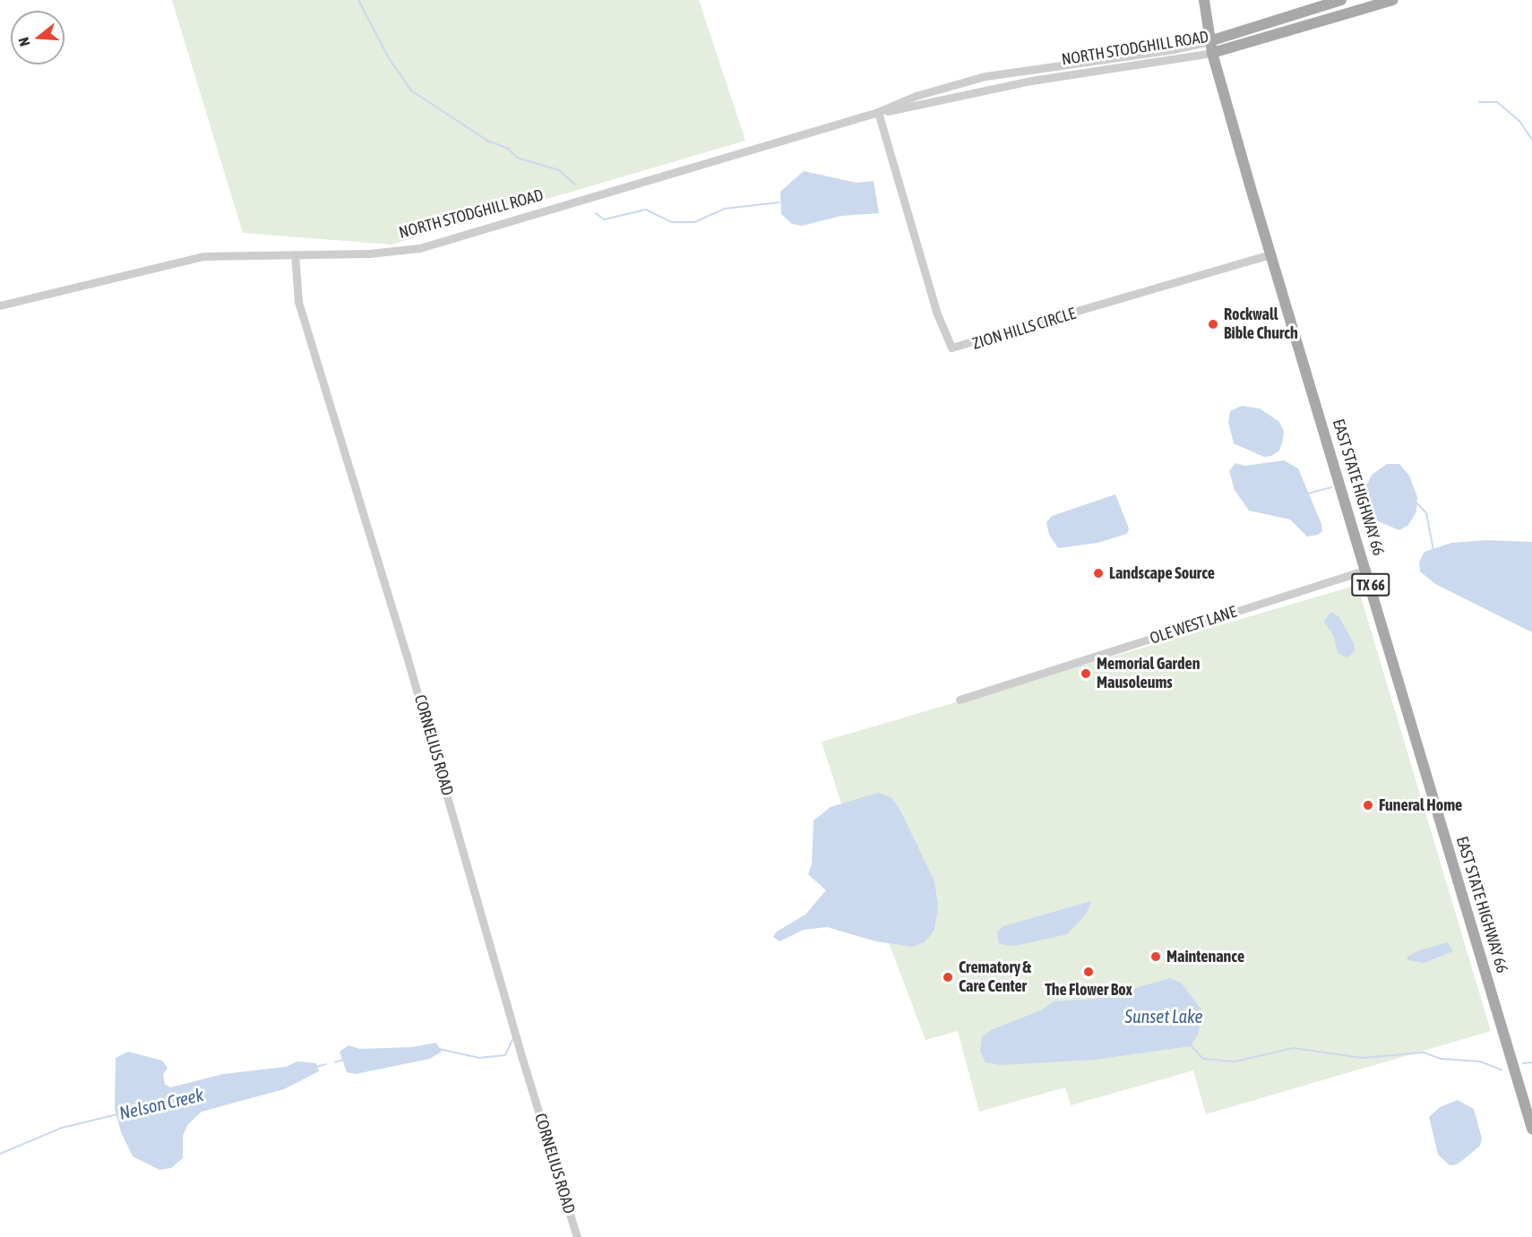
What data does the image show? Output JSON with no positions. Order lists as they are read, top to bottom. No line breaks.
{"streets":{"main road":["NORTH STODGHILL ROAD","EAST STATE HIGHWAY 66","TX 66"],"street":["ZION HILLS CIRCLE","OLE WEST LANE","CORNELIUS ROAD"]},"crossings":[["NORTH STODGHILL ROAD","ZION HILLS CIRCLE"],["NORTH STODGHILL ROAD","EAST STATE HIGHWAY 66"],["NORTH STODGHILL ROAD","TX 66"],["NORTH STODGHILL ROAD","CORNELIUS ROAD"],["ZION HILLS CIRCLE","EAST STATE HIGHWAY 66"],["EAST STATE HIGHWAY 66","TX 66"],["EAST STATE HIGHWAY 66","OLE WEST LANE"]],"water":["Sunset Lake","Nelson Creek"],"places":["Rockwall Bible Church","Landscape Source","Memorial Garden Mausoleums","Funeral Home","Maintenance","The Flower Box","Crematory & Care Center"],"north":"left"}
